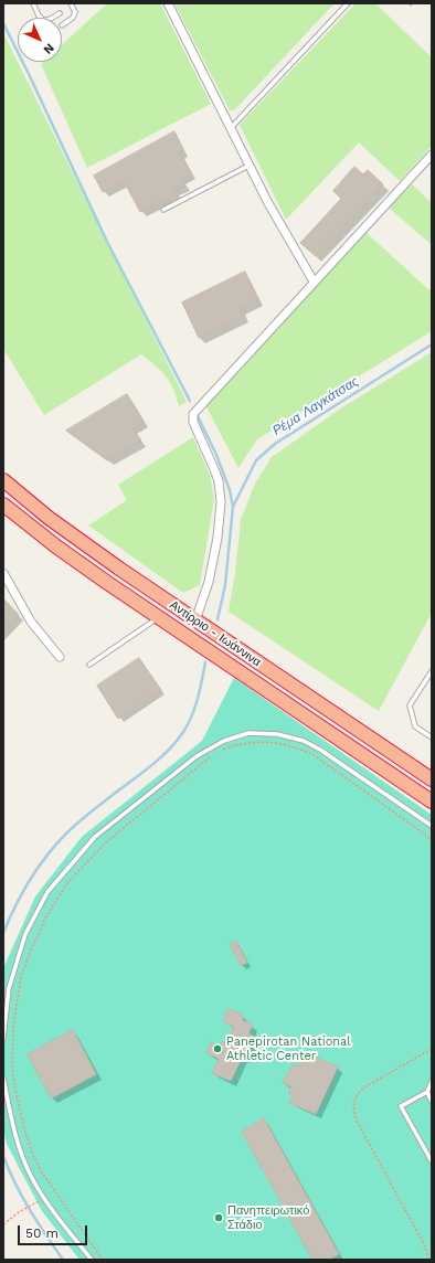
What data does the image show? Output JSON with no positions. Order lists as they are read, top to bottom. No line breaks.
{"streets":{"highway":["Αντίρριο - Ιωάννινα"]},"water":["Ρέμα Λαγκάτσας"],"places":["Panepirotan National Athletic Center","Πανηπειρωτικό Στάδιο"],"scale_bar":"50 m","north":"bottom right"}
